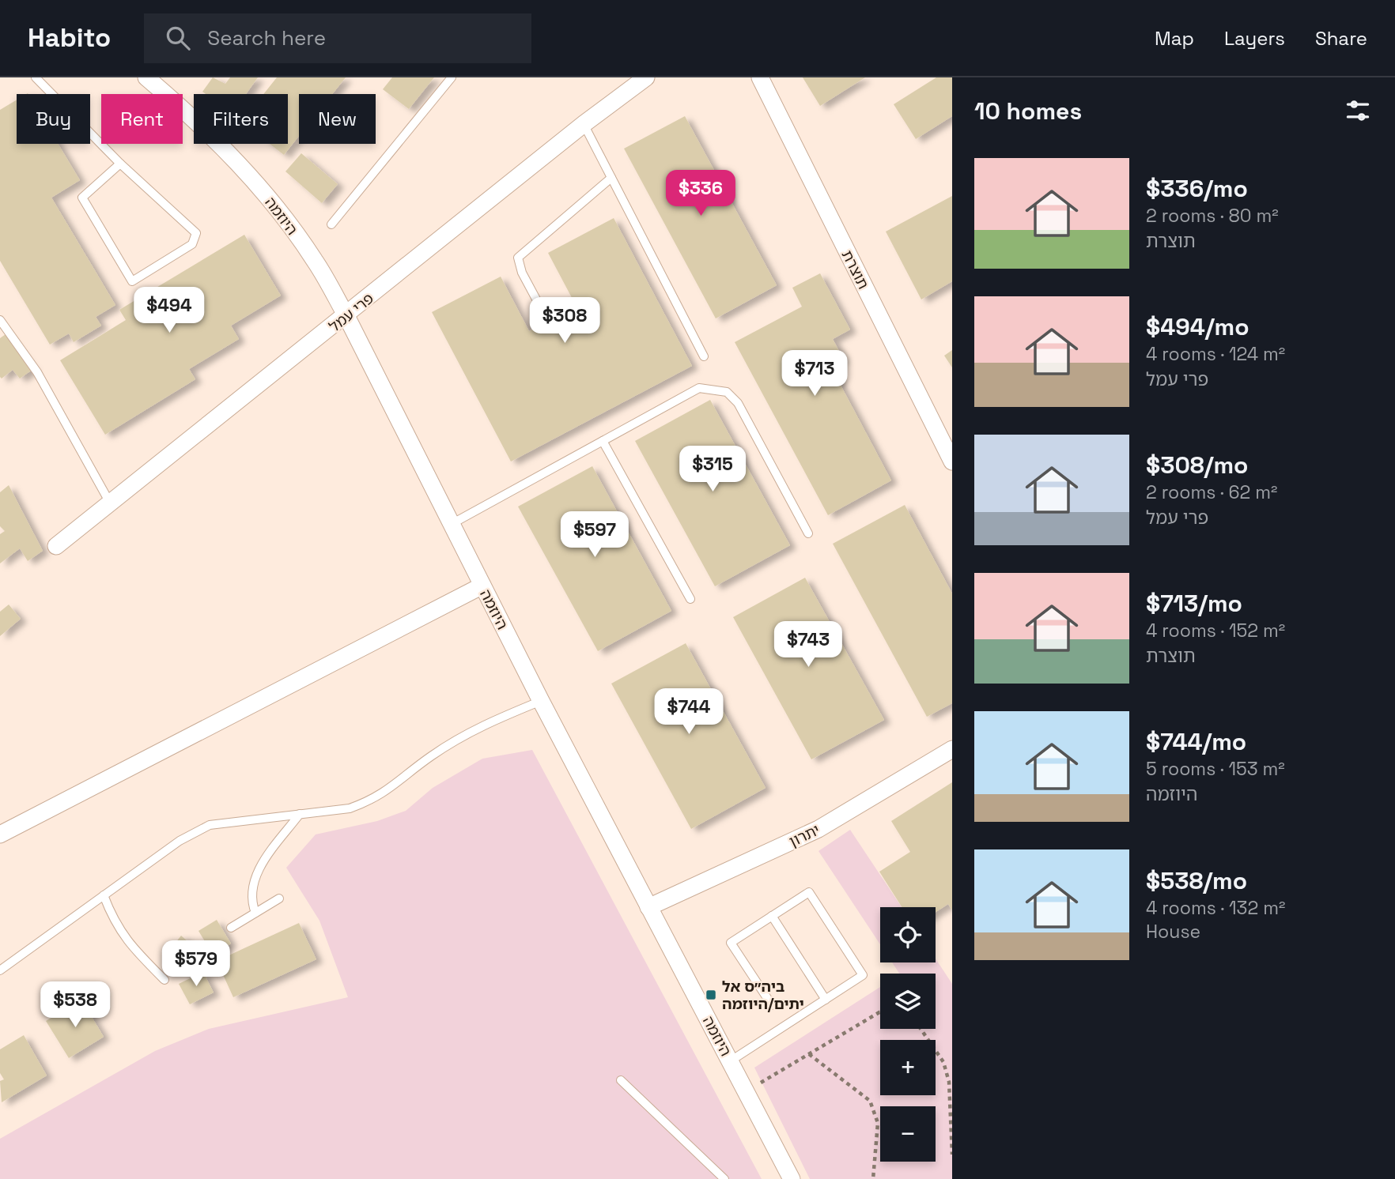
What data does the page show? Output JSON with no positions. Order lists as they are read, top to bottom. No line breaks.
{"streets":{"street":["היוזמה","תוצרת","פרי עמל","יתרון"]},"crossings":[["היוזמה","פרי עמל"],["היוזמה","יתרון"]],"places":{"transit":["ביה״ס אל יתים/היוזמה"]},"page":{"header":"Habito","search":"Search here","nav":["Map","Layers","Share"],"heading":"10 homes","chip":["Buy","Rent","Filters","New"],"list":[{"name":"$336/mo","note":"2 rooms · 80 m² · תוצרת"},{"name":"$494/mo","note":"4 rooms · 124 m² · פרי עמל"},{"name":"$308/mo","note":"2 rooms · 62 m² · פרי עמל"},{"name":"$713/mo","note":"4 rooms · 152 m² · תוצרת"},{"name":"$744/mo","note":"5 rooms · 153 m² · היוזמה"},{"name":"$538/mo","note":"4 rooms · 132 m² · House"}],"price":["$336","$494","$308","$713","$315","$597","$743","$744","$579","$538"],"map_buttons":["+","−"]}}
